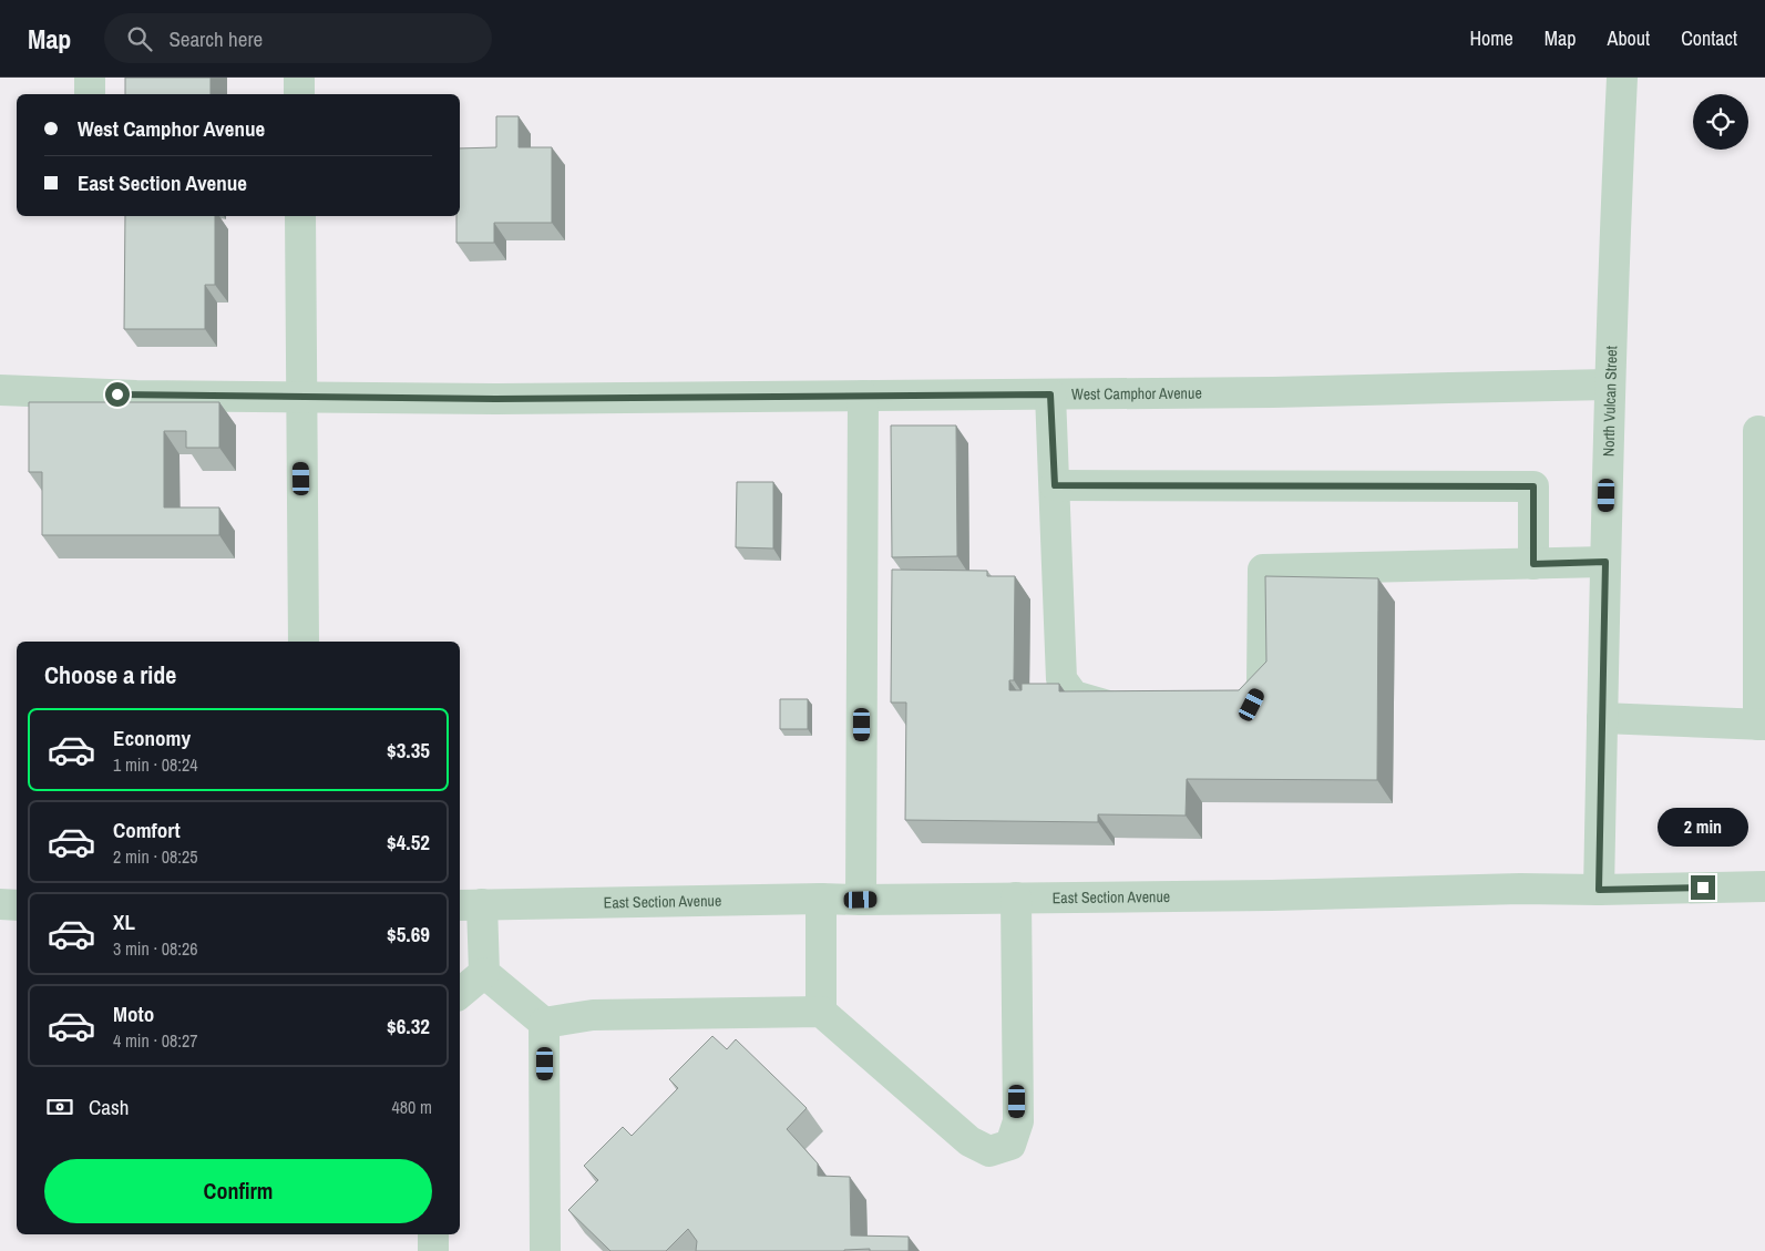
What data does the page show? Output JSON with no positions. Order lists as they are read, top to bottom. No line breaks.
{"streets":{"street":["West Camphor Avenue","North Vulcan Street","East Section Avenue"]},"crossings":[["West Camphor Avenue","North Vulcan Street"],["North Vulcan Street","East Section Avenue"]],"page":{"header":"Map","search":"Search here","nav":["Home","Map","About","Contact"],"banner":["West Camphor Avenue","East Section Avenue"],"heading":"Choose a ride","list":[{"name":"Economy","note":"1 min · 08:24","value":"$3.35"},{"name":"Comfort","note":"2 min · 08:25","value":"$4.52"},{"name":"XL","note":"3 min · 08:26","value":"$5.69"},{"name":"Moto","note":"4 min · 08:27","value":"$6.32"}],"bubble":"2 min","pay":["Cash","480 m"],"buttons":"Confirm"}}
